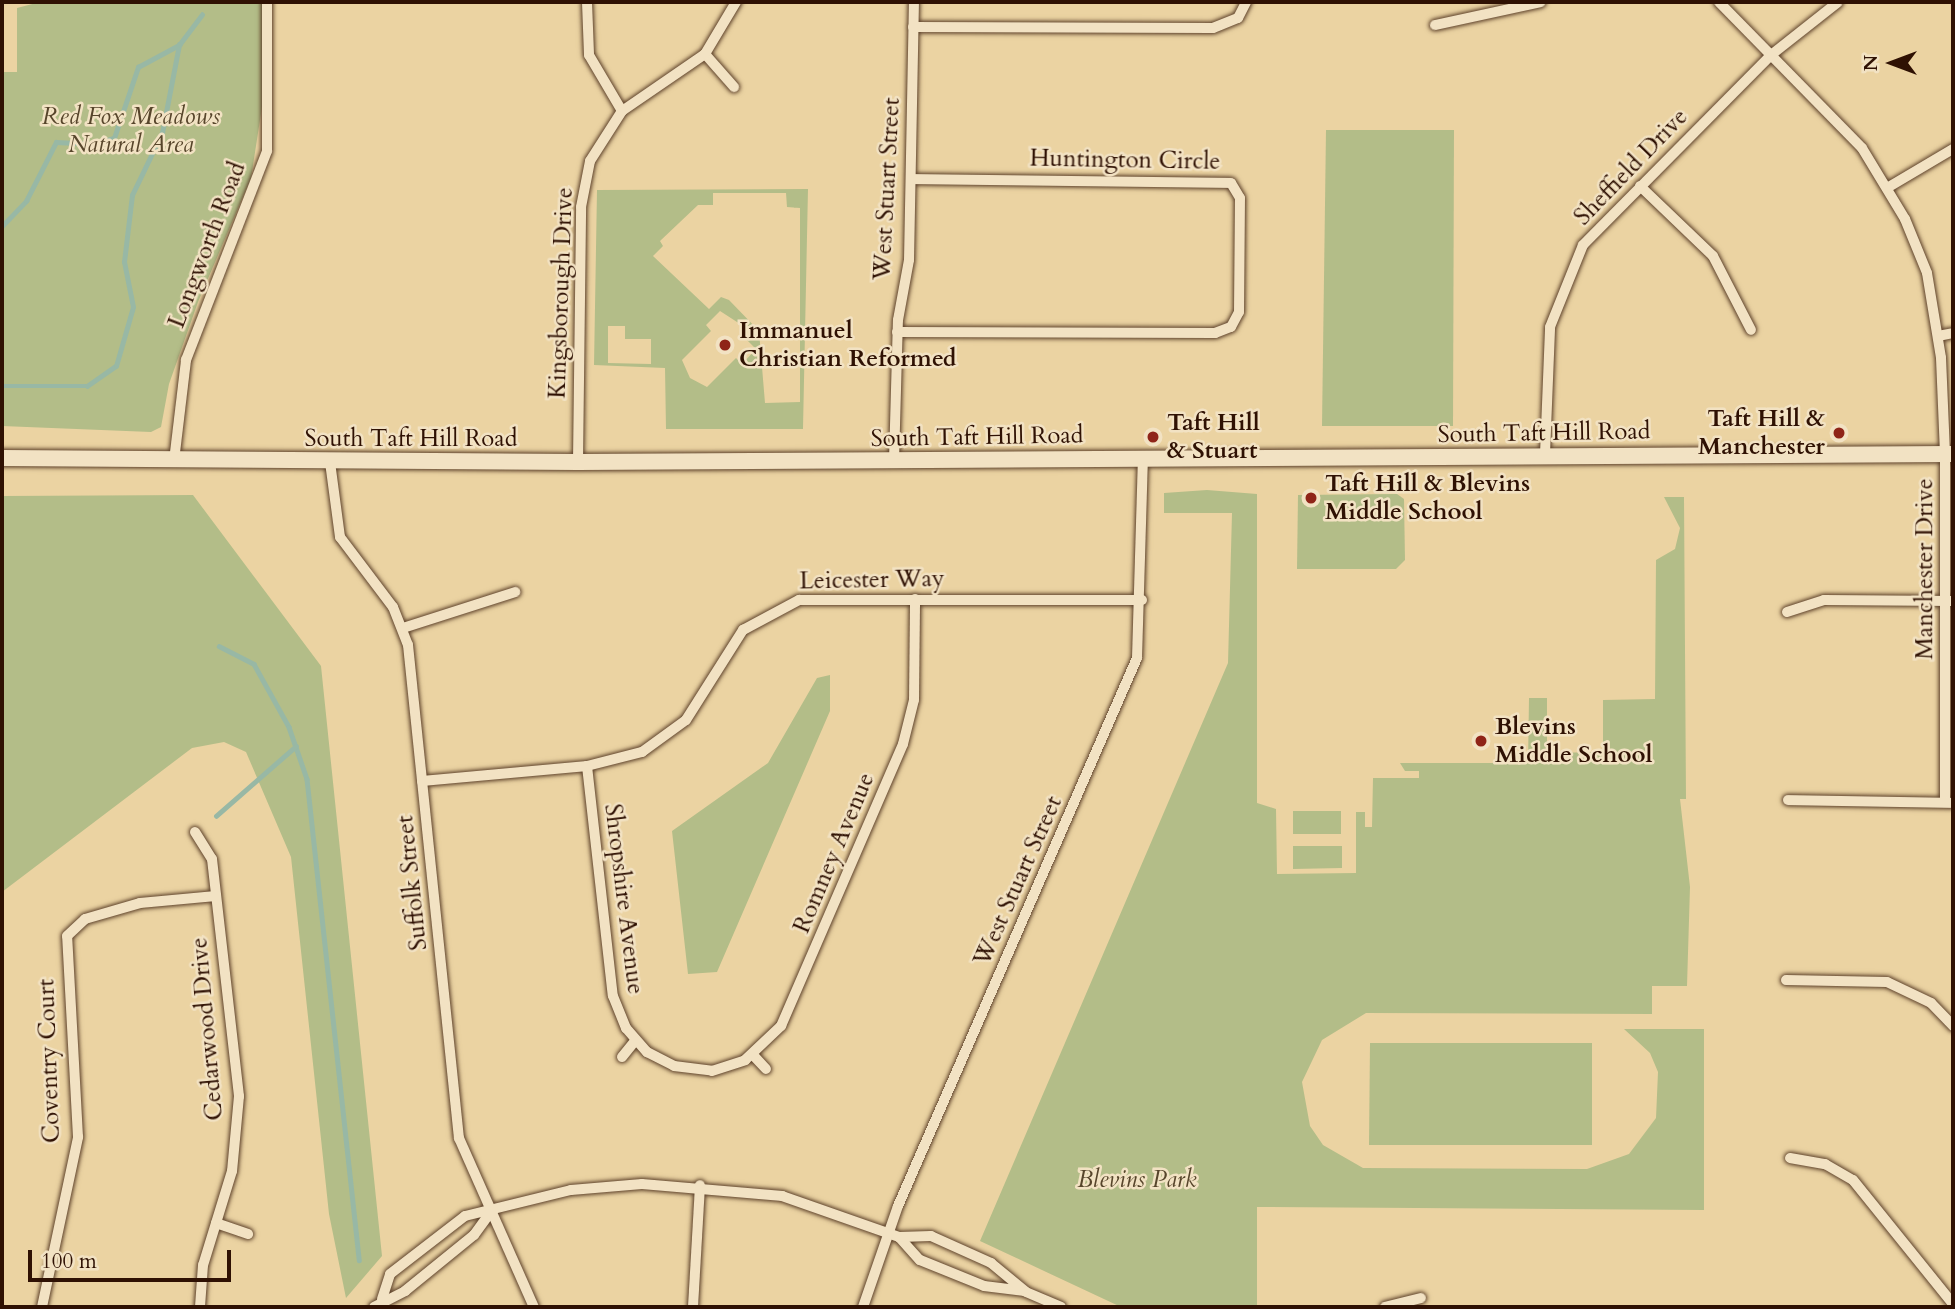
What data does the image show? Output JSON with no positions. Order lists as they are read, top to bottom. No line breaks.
{"streets":{"main road":["South Taft Hill Road"],"street":["Huntington Circle","Sheffield Drive","West Stuart Street","Longworth Road","Kingsborough Drive","Manchester Drive","Leicester Way","Romney Avenue","Suffolk Street","Shropshire Avenue","Cedarwood Drive","Coventry Court"]},"crossings":[["Huntington Circle","West Stuart Street"],["Sheffield Drive","South Taft Hill Road"],["Sheffield Drive","Manchester Drive"],["West Stuart Street","South Taft Hill Road"],["West Stuart Street","Leicester Way"],["Longworth Road","South Taft Hill Road"],["Kingsborough Drive","South Taft Hill Road"],["South Taft Hill Road","Manchester Drive"],["South Taft Hill Road","Suffolk Street"],["Leicester Way","Romney Avenue"],["Leicester Way","Suffolk Street"],["Leicester Way","Shropshire Avenue"],["Romney Avenue","Shropshire Avenue"],["Cedarwood Drive","Coventry Court"]],"parks":["Red Fox Meadows Natural Area","Blevins Park"],"places":["Immanuel Christian Reformed","Taft Hill & Manchester","Taft Hill & Stuart","Taft Hill & Blevins Middle School","Blevins Middle School"],"scale_bar":"100 m","north":"left"}
